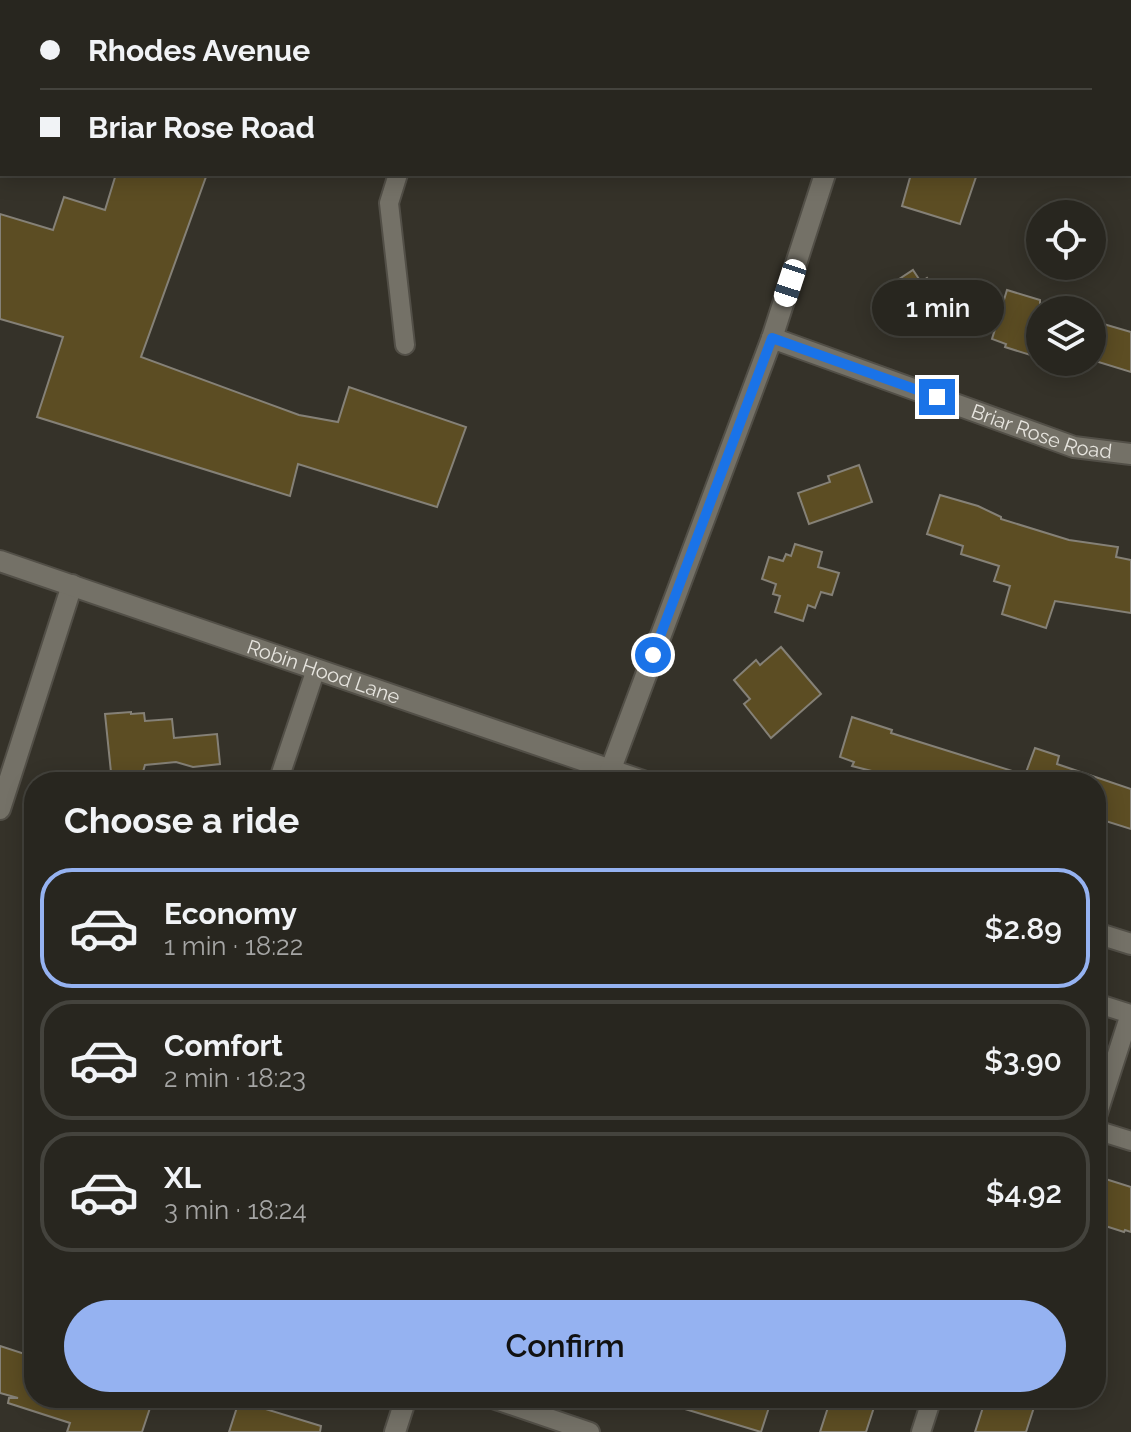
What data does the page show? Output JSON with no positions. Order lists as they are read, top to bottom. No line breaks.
{"streets":{"street":["Briar Rose Road","Robin Hood Lane"]},"page":{"banner":["Rhodes Avenue","Briar Rose Road"],"bubble":"1 min","heading":"Choose a ride","list":[{"name":"Economy","note":"1 min · 18:22","value":"$2.89"},{"name":"Comfort","note":"2 min · 18:23","value":"$3.90"},{"name":"XL","note":"3 min · 18:24","value":"$4.92"}],"buttons":"Confirm"}}
